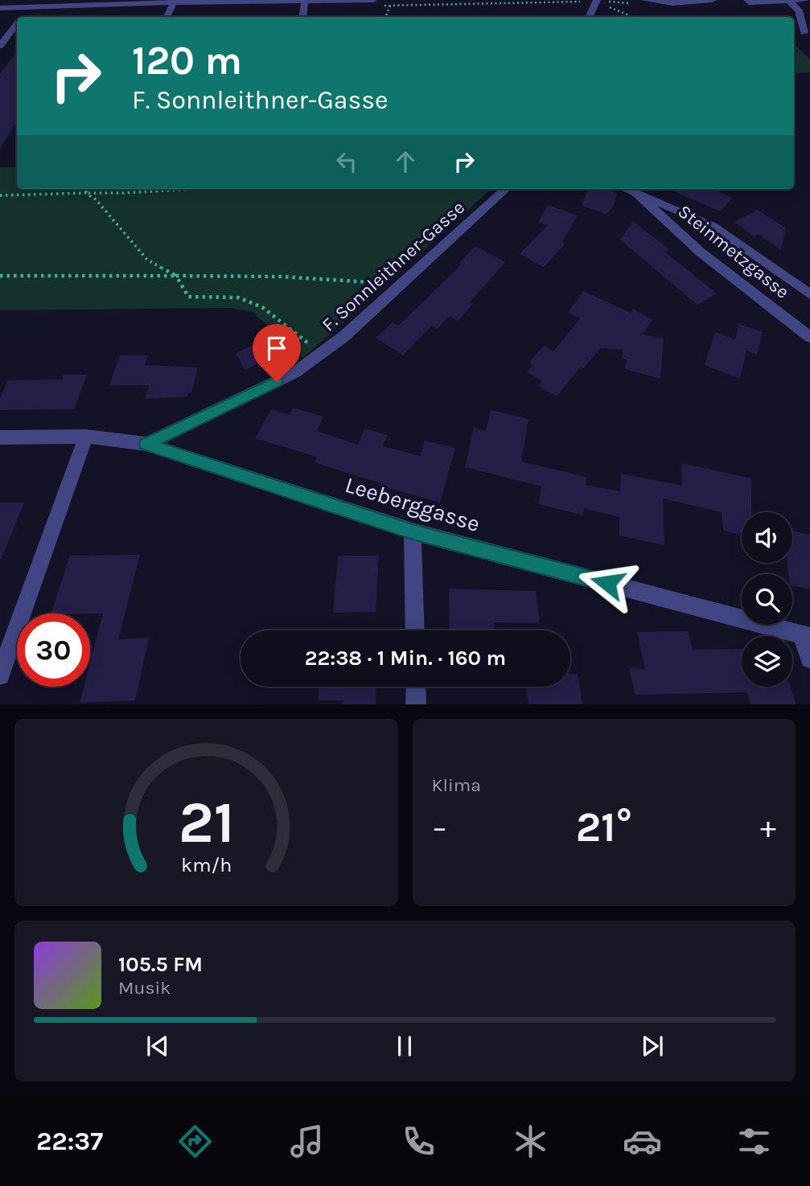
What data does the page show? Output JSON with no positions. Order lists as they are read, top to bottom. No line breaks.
{"streets":{"street":["Steinmetzgasse","F. Sonnleithner-Gasse","Leeberggasse"]},"crossings":[["F. Sonnleithner-Gasse","Leeberggasse"]],"page":{"turn":["120 m","F. Sonnleithner-Gasse"],"limit":"30","trip":"22:38 · 1 Min. · 160 m","tile":"Klima","heat":["−","21°","+"],"song":["105.5 FM","Musik"],"tabs":"22:37","gauge":["21","km/h"]}}
